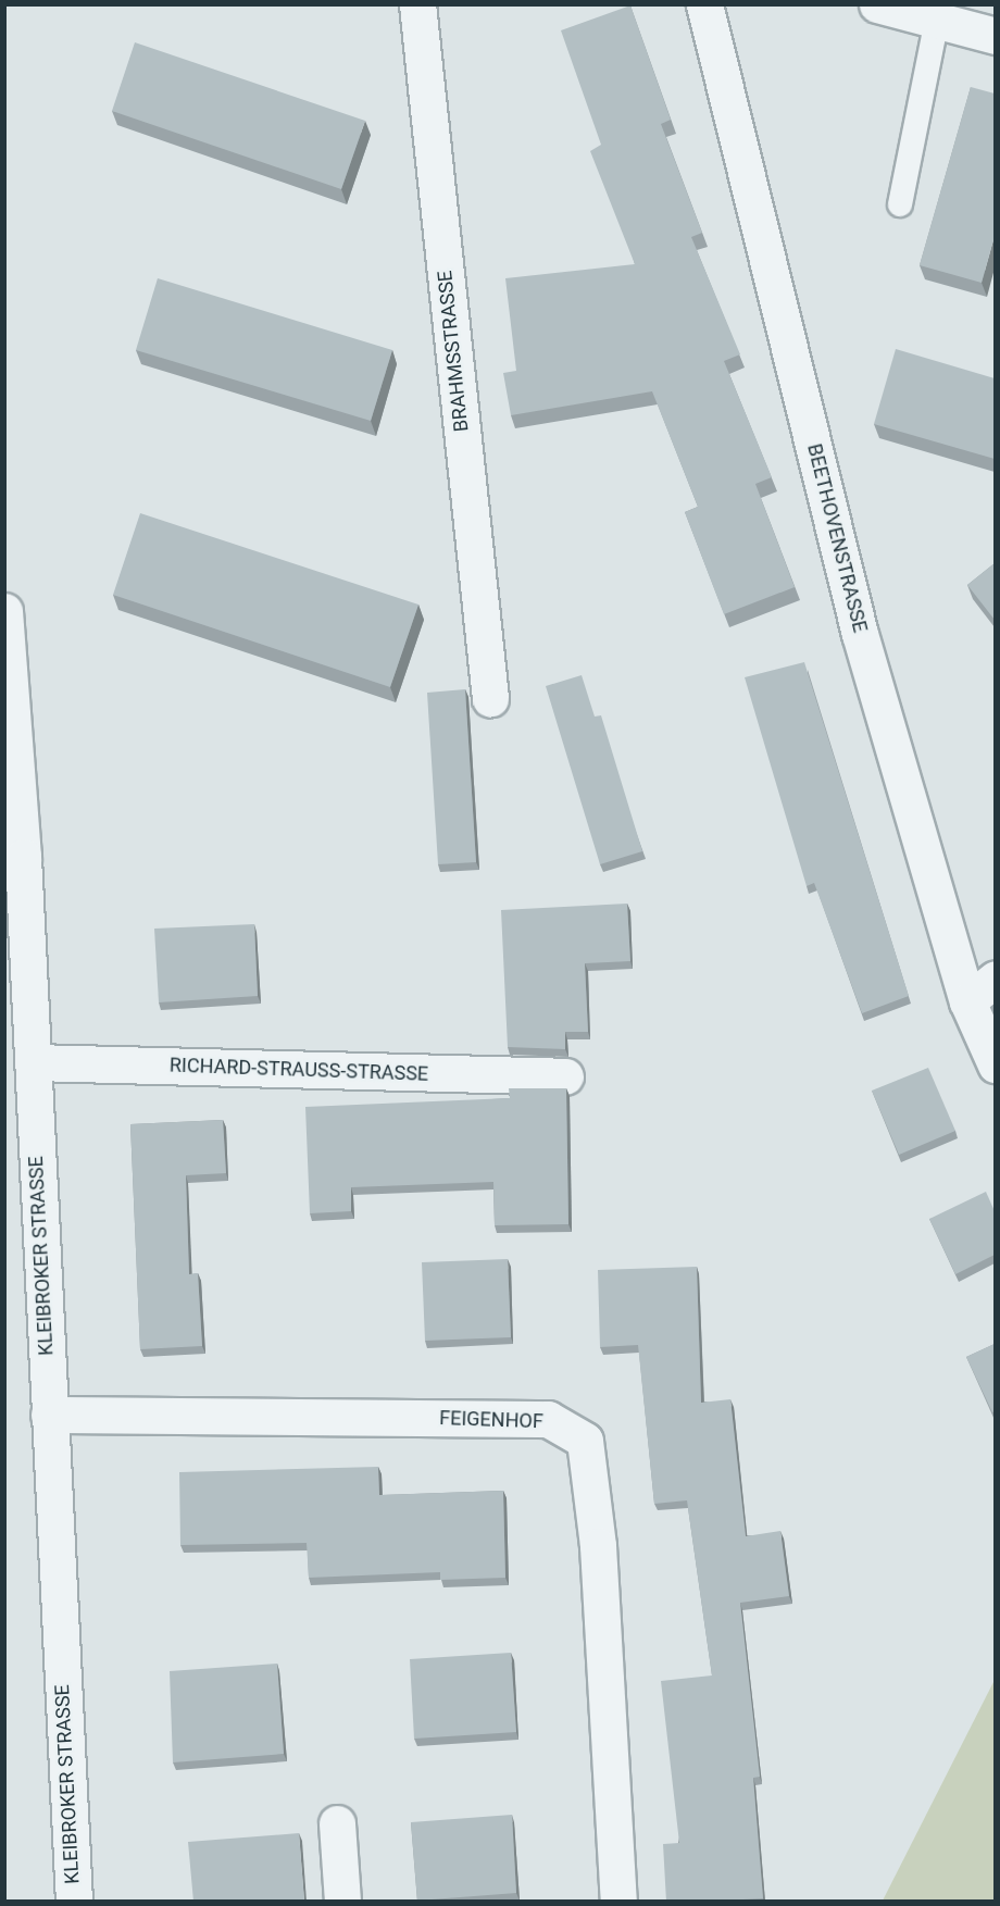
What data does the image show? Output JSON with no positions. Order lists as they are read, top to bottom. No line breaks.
{"streets":{"street":["BRAHMSSTRASSE","BEETHOVENSTRASSE","RICHARD-STRAUSS-STRASSE","KLEIBROKER STRASSE","FEIGENHOF"]},"crossings":[["RICHARD-STRAUSS-STRASSE","KLEIBROKER STRASSE"],["KLEIBROKER STRASSE","FEIGENHOF"]]}
